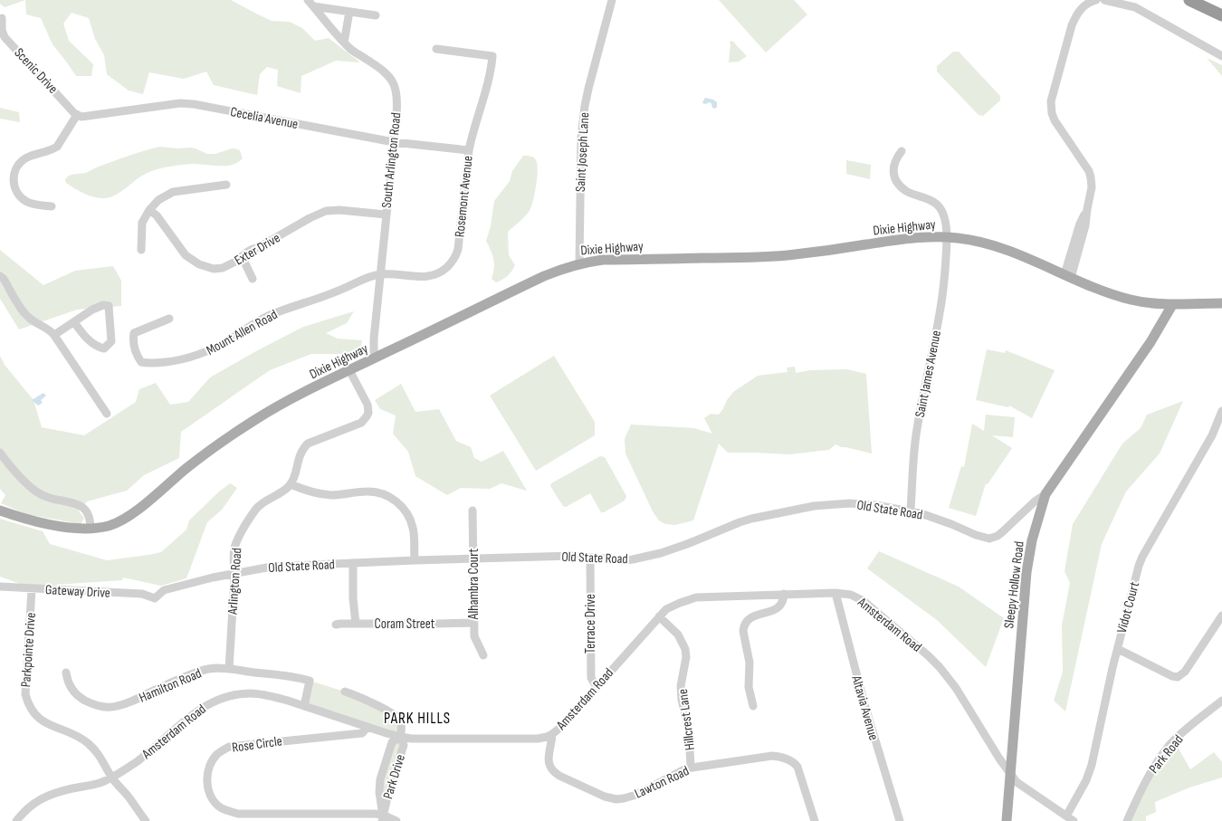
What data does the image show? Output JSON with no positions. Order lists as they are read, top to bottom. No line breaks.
{"streets":{"main road":["Dixie Highway","Sleepy Hollow Road"],"street":["Scenic Drive","Cecelia Avenue","Saint Joseph Lane","South Arlington Road","Rosemont Avenue","Exter Drive","Mount Allen Road","Saint James Avenue","Old State Road","Arlington Road","Alhambra Court","Gateway Drive","Vidot Court","Coram Street","Terrace Drive","Amsterdam Road","Parkpointe Drive","Hamilton Road","Altavia Avenue","Hillcrest Lane","Rose Circle","Park Road","Park Drive","Lawton Road"]},"crossings":[["Scenic Drive","Cecelia Avenue"],["Cecelia Avenue","South Arlington Road"],["Cecelia Avenue","Rosemont Avenue"],["Saint Joseph Lane","Dixie Highway"],["South Arlington Road","Rosemont Avenue"],["South Arlington Road","Dixie Highway"],["South Arlington Road","Exter Drive"],["South Arlington Road","Mount Allen Road"],["Rosemont Avenue","Mount Allen Road"],["Dixie Highway","Saint James Avenue"],["Dixie Highway","Sleepy Hollow Road"],["Saint James Avenue","Old State Road"],["Old State Road","Arlington Road"],["Old State Road","Alhambra Court"],["Old State Road","Sleepy Hollow Road"],["Old State Road","Gateway Drive"],["Old State Road","Terrace Drive"],["Arlington Road","Hamilton Road"],["Alhambra Court","Coram Street"],["Sleepy Hollow Road","Amsterdam Road"],["Gateway Drive","Parkpointe Drive"],["Vidot Court","Amsterdam Road"],["Terrace Drive","Amsterdam Road"],["Amsterdam Road","Parkpointe Drive"],["Amsterdam Road","Hamilton Road"],["Amsterdam Road","Altavia Avenue"],["Amsterdam Road","Hillcrest Lane"],["Amsterdam Road","Rose Circle"],["Amsterdam Road","Park Drive"],["Amsterdam Road","Lawton Road"],["Hillcrest Lane","Lawton Road"],["Rose Circle","Park Drive"]],"districts":["PARK HILLS"]}
